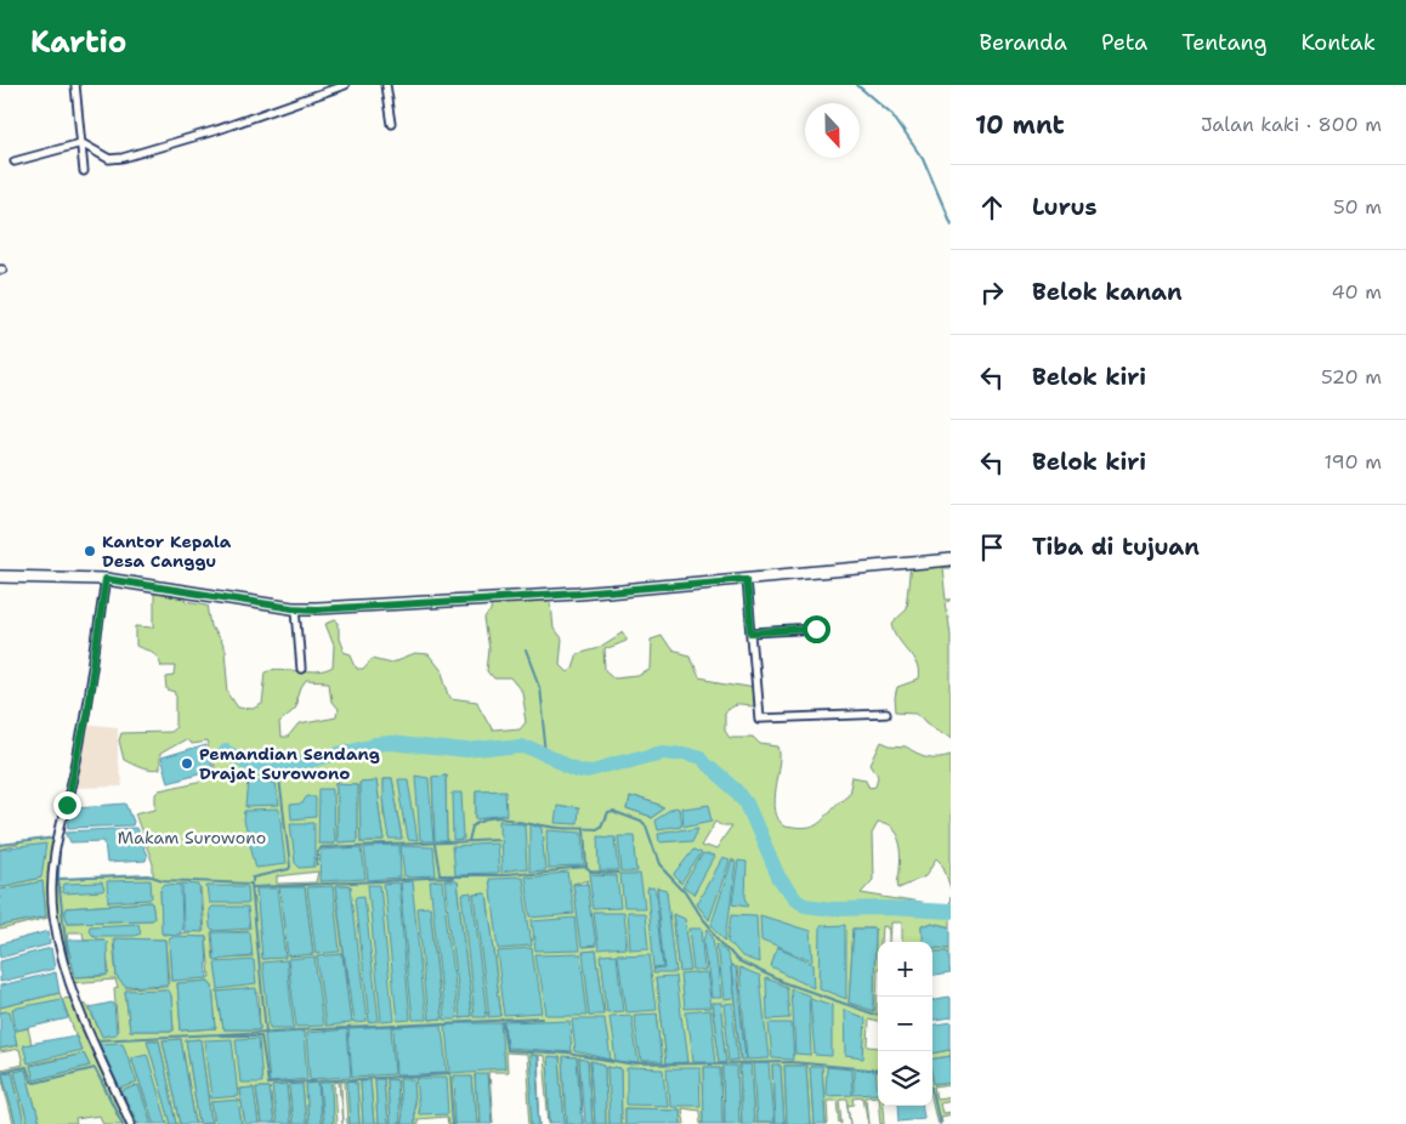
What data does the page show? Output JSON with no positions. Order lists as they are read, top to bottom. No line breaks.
{"parks":["Makam Surowono"],"places":["Kantor Kepala Desa Canggu","Pemandian Sendang Drajat Surowono"],"north":"bottom","page":{"header":"Kartio","nav":["Beranda","Peta","Tentang","Kontak"],"heading":["10 mnt","Jalan kaki · 800 m"],"list":[["Lurus","50 m"],["Belok kanan","40 m"],["Belok kiri","520 m"],["Belok kiri","190 m"],"Tiba di tujuan"],"map_buttons":["+","−"]}}
